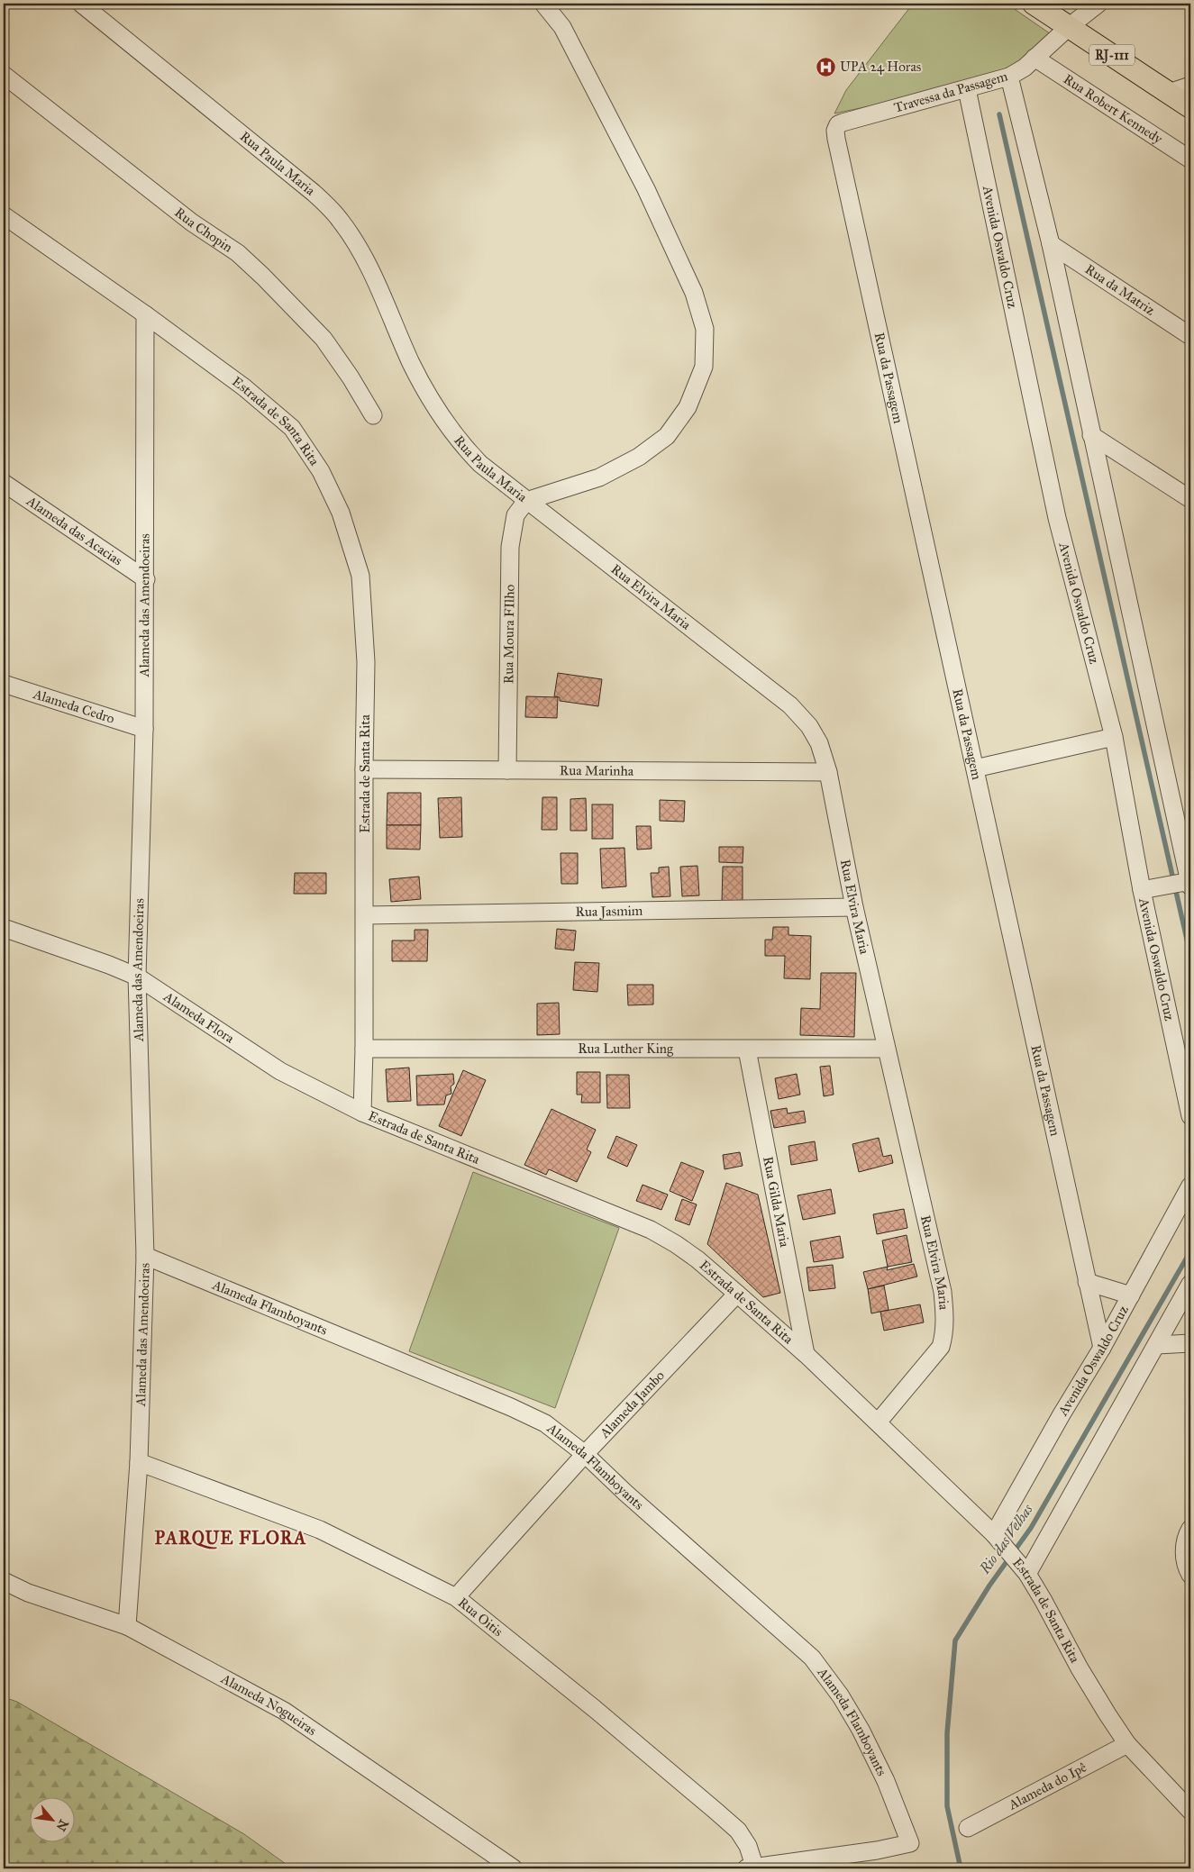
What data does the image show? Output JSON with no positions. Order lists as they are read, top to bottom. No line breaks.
{"streets":{"main road":["RJ-111"],"street":["Travessa da Passagem","Rua Robert Kennedy","Rua Paula Maria","Rua Chopin","Avenida Oswaldo Cruz","Rua da Matriz","Rua da Passagem","Estrada de Santa Rita","Alameda das Acacias","Rua Elvira Maria","Alameda das Amendoeiras","Rua Moura FIlho","Alameda Cedro","Rua Marinha","Rua Jasmim","Alameda Flora","Rua Luther King","Rua Gilda Maria","Alameda Flamboyants","Alameda Jambo","Rua Oitis","Alameda Nogueiras","Alameda do Ipê"]},"crossings":[["RJ-111","Travessa da Passagem"],["Travessa da Passagem","Rua Robert Kennedy"],["Travessa da Passagem","Avenida Oswaldo Cruz"],["Travessa da Passagem","Rua da Passagem"],["Rua Paula Maria","Rua Elvira Maria"],["Rua Paula Maria","Rua Moura FIlho"],["Avenida Oswaldo Cruz","Rua da Passagem"],["Avenida Oswaldo Cruz","Estrada de Santa Rita"],["Estrada de Santa Rita","Rua Elvira Maria"],["Estrada de Santa Rita","Alameda das Amendoeiras"],["Estrada de Santa Rita","Rua Marinha"],["Estrada de Santa Rita","Rua Jasmim"],["Estrada de Santa Rita","Alameda Flora"],["Estrada de Santa Rita","Rua Luther King"],["Estrada de Santa Rita","Rua Gilda Maria"],["Estrada de Santa Rita","Alameda Jambo"],["Estrada de Santa Rita","Alameda do Ipê"],["Alameda das Acacias","Alameda das Amendoeiras"],["Rua Elvira Maria","Rua Moura FIlho"],["Rua Elvira Maria","Rua Marinha"],["Rua Elvira Maria","Rua Jasmim"],["Rua Elvira Maria","Rua Luther King"],["Alameda das Amendoeiras","Alameda Cedro"],["Alameda das Amendoeiras","Alameda Flora"],["Alameda das Amendoeiras","Alameda Flamboyants"],["Alameda das Amendoeiras","Rua Oitis"],["Alameda das Amendoeiras","Alameda Nogueiras"],["Rua Moura FIlho","Rua Marinha"],["Rua Luther King","Rua Gilda Maria"],["Alameda Flamboyants","Alameda Jambo"],["Alameda Flamboyants","Rua Oitis"],["Alameda Jambo","Rua Oitis"]],"districts":["PARQUE FLORA"],"water":["Rio das Velhas"],"places":{"hospital":["UPA 24 Horas"]},"north":"bottom right"}
